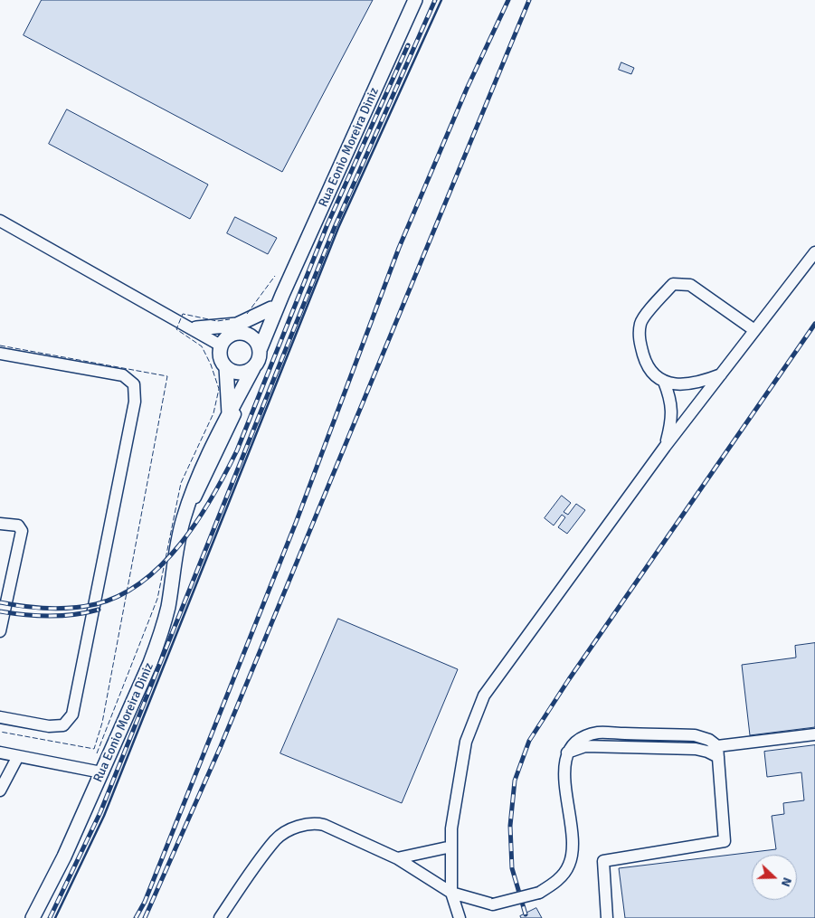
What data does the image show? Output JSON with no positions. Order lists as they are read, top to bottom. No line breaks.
{"streets":{"main road":["Rua Eonio Moreira Diniz"]},"north":"right"}
